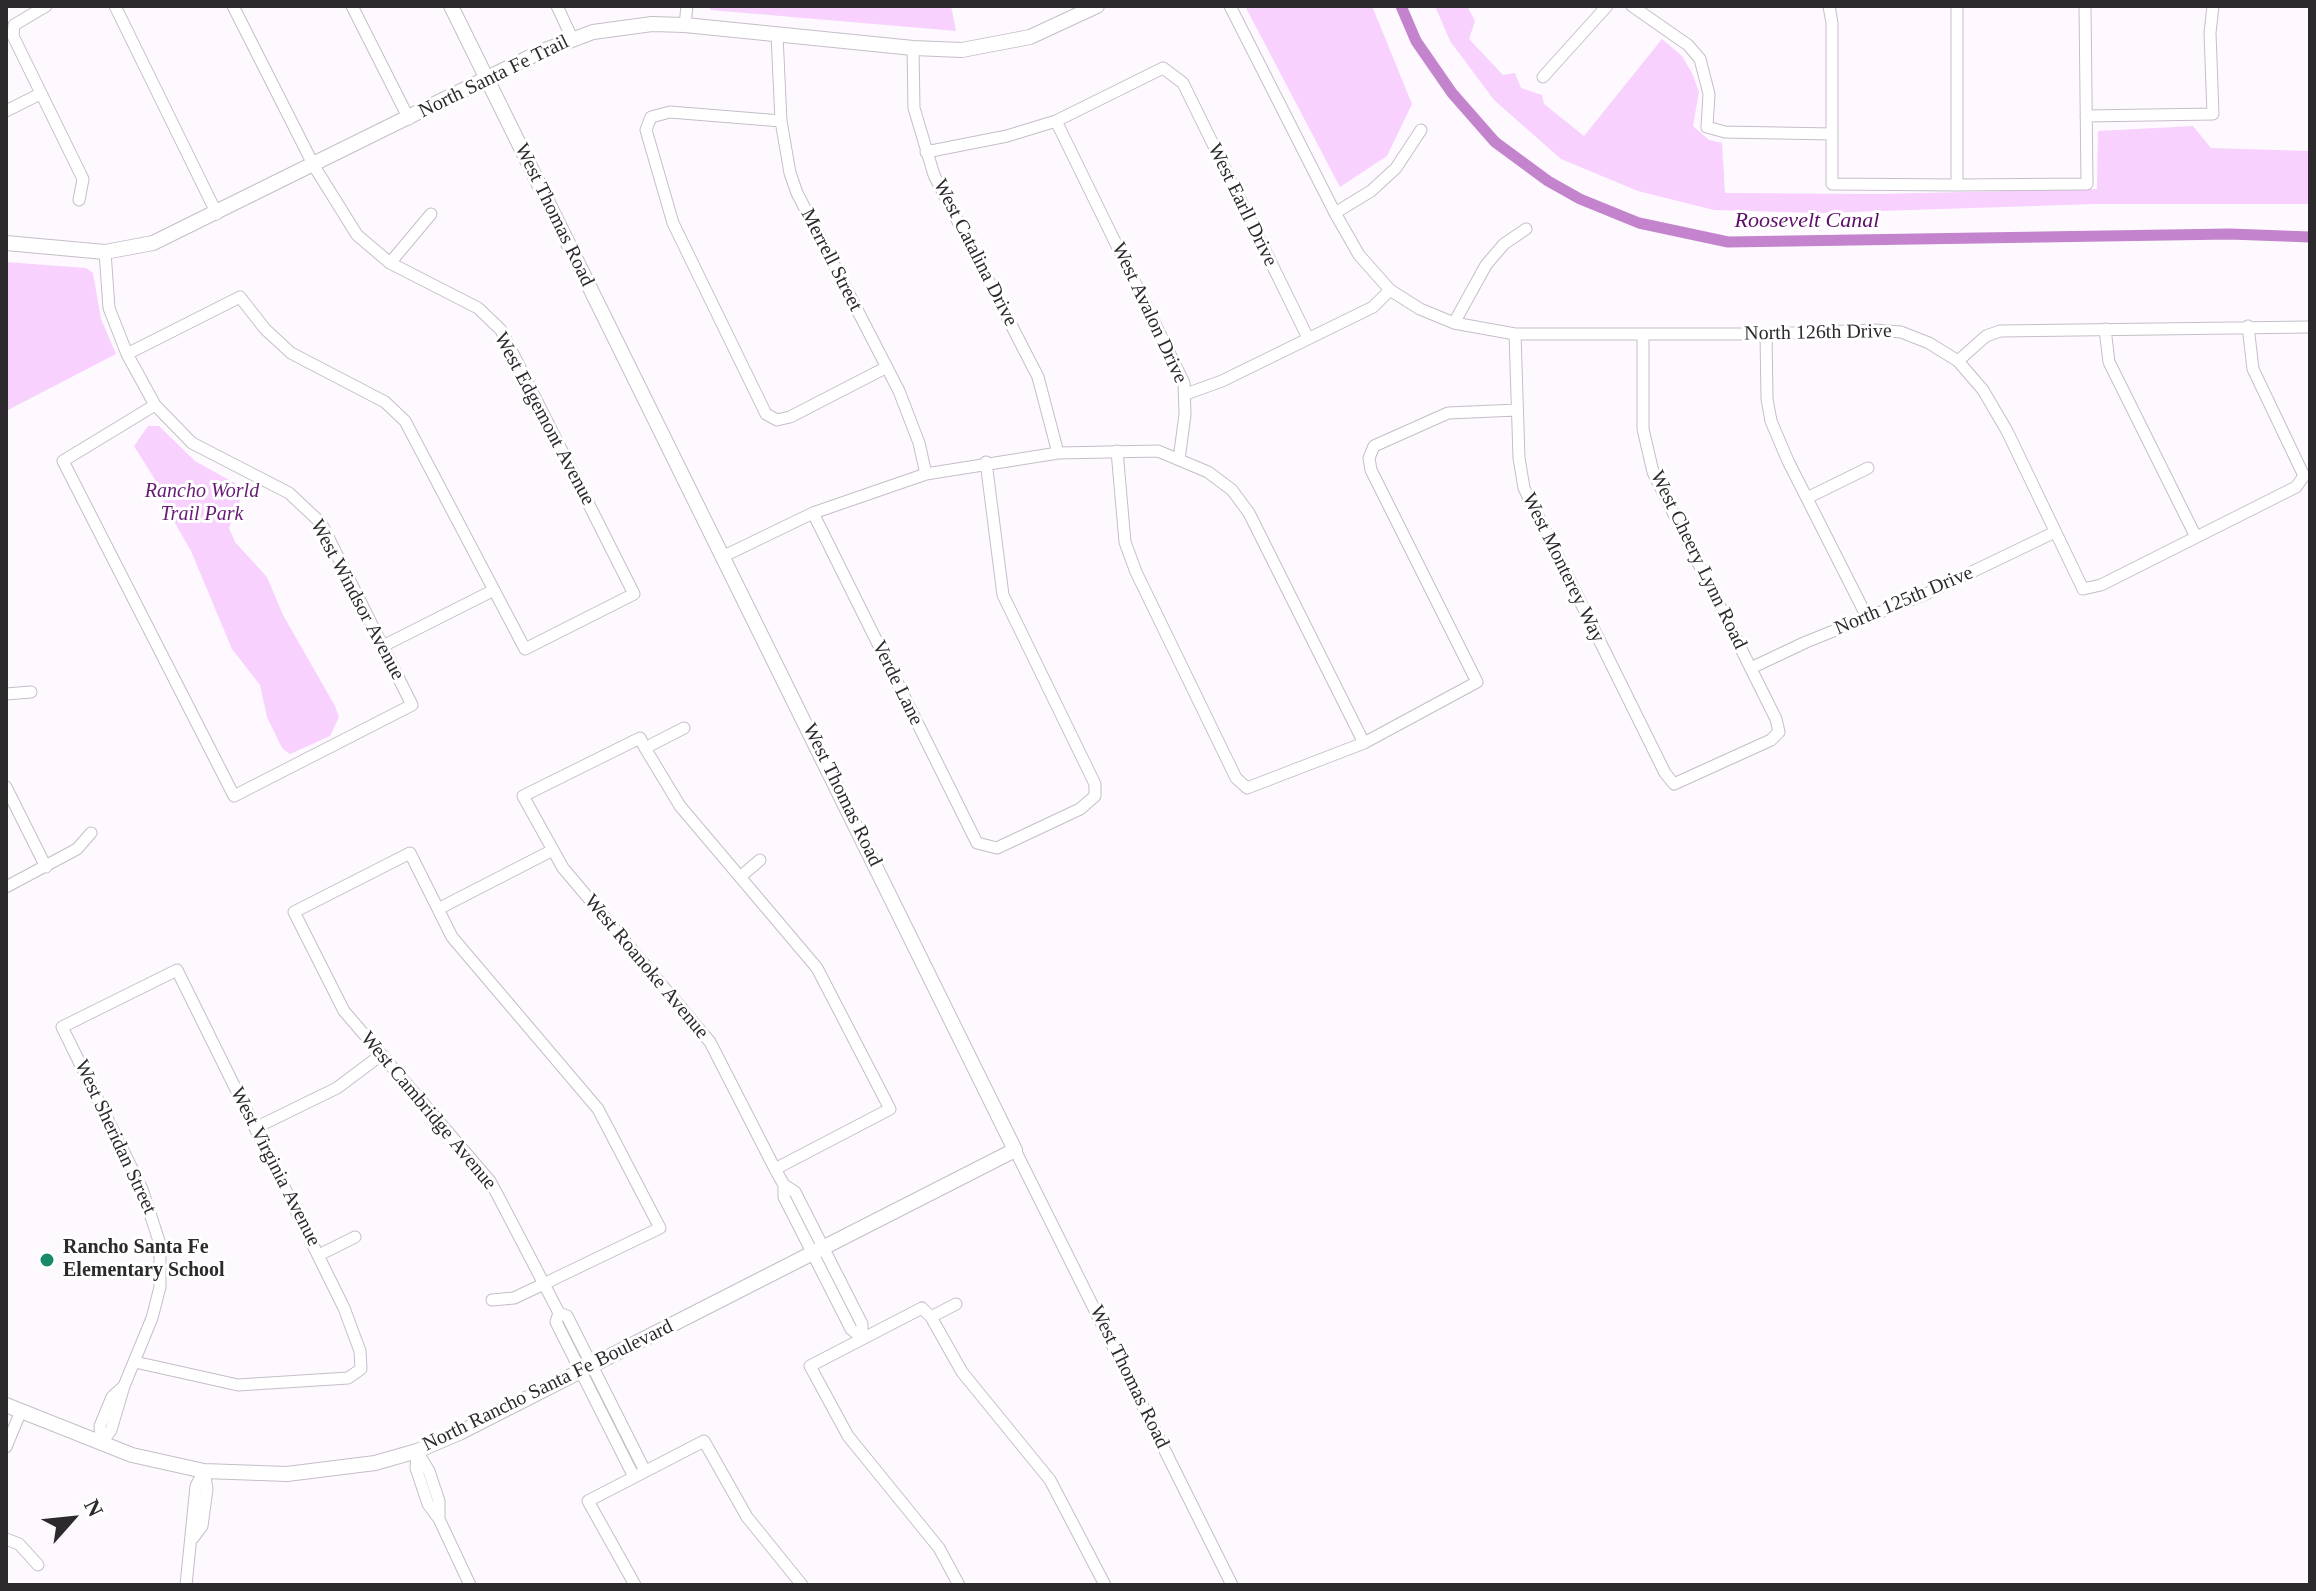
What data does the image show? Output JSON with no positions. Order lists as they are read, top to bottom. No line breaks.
{"streets":{"street":["North Santa Fe Trail","West Earll Drive","West Thomas Road","West Catalina Drive","Merrell Street","West Avalon Drive","North 126th Drive","West Edgemont Avenue","West Cheery Lynn Road","West Monterey Way","West Windsor Avenue","North 125th Drive","Verde Lane","West Roanoke Avenue","West Cambridge Avenue","West Sheridan Street","West Virginia Avenue","North Rancho Santa Fe Boulevard"]},"crossings":[["North Santa Fe Trail","West Thomas Road"],["North Santa Fe Trail","West Catalina Drive"],["North Santa Fe Trail","Merrell Street"],["North Santa Fe Trail","West Edgemont Avenue"],["North Santa Fe Trail","West Windsor Avenue"],["West Earll Drive","West Avalon Drive"],["West Thomas Road","North Rancho Santa Fe Boulevard"],["North 126th Drive","West Cheery Lynn Road"],["North 126th Drive","West Monterey Way"],["North 126th Drive","North 125th Drive"],["West Cheery Lynn Road","West Monterey Way"],["West Cheery Lynn Road","North 125th Drive"],["West Roanoke Avenue","North Rancho Santa Fe Boulevard"],["West Cambridge Avenue","North Rancho Santa Fe Boulevard"],["West Sheridan Street","West Virginia Avenue"],["West Sheridan Street","North Rancho Santa Fe Boulevard"]],"water":["Roosevelt Canal"],"parks":["Rancho World Trail Park"],"places":["Rancho Santa Fe Elementary School"],"north":"top right"}
